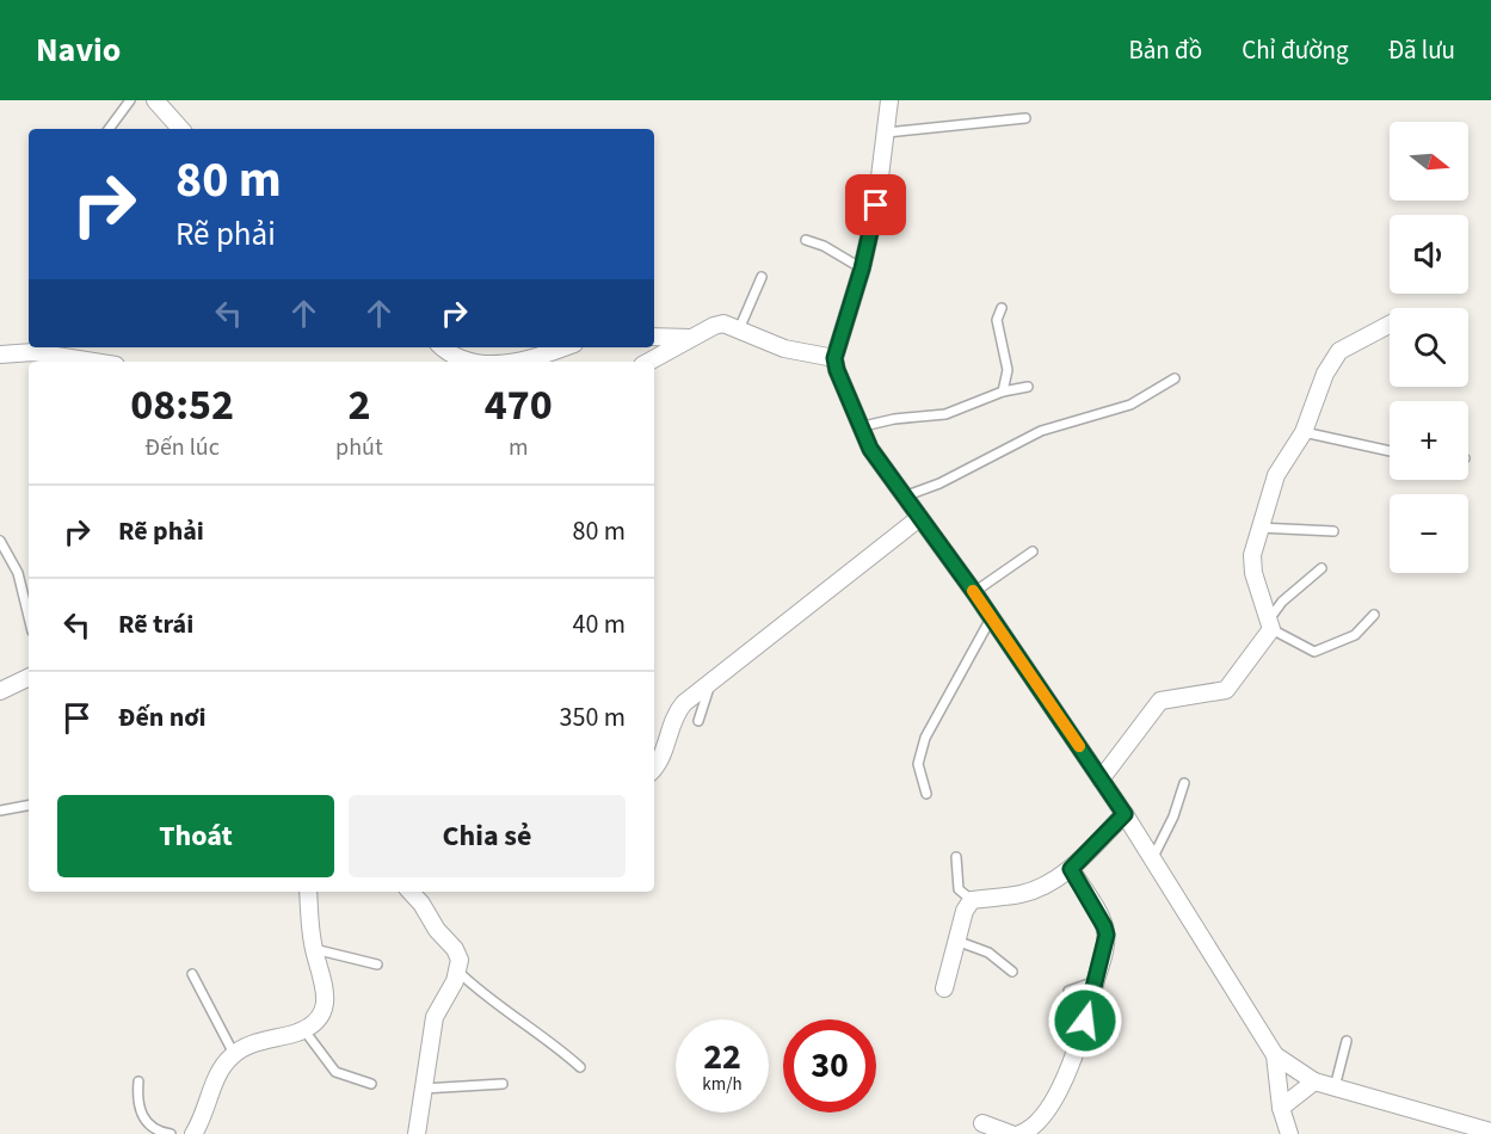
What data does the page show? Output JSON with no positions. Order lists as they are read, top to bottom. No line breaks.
{"north":"right","page":{"header":"Navio","nav":["Bản đồ","Chỉ đường","Đã lưu"],"map_buttons":["+","−"],"turn":["80 m","Rẽ phải"],"eta":["08:52","Đến lúc","2","phút","470","m"],"list":[{"name":"Rẽ phải","value":"80 m"},{"name":"Rẽ trái","value":"40 m"},{"name":"Đến nơi","value":"350 m"}],"buttons":["Thoát","Chia sẻ"],"speed":"22 km/h","limit":"30"}}
